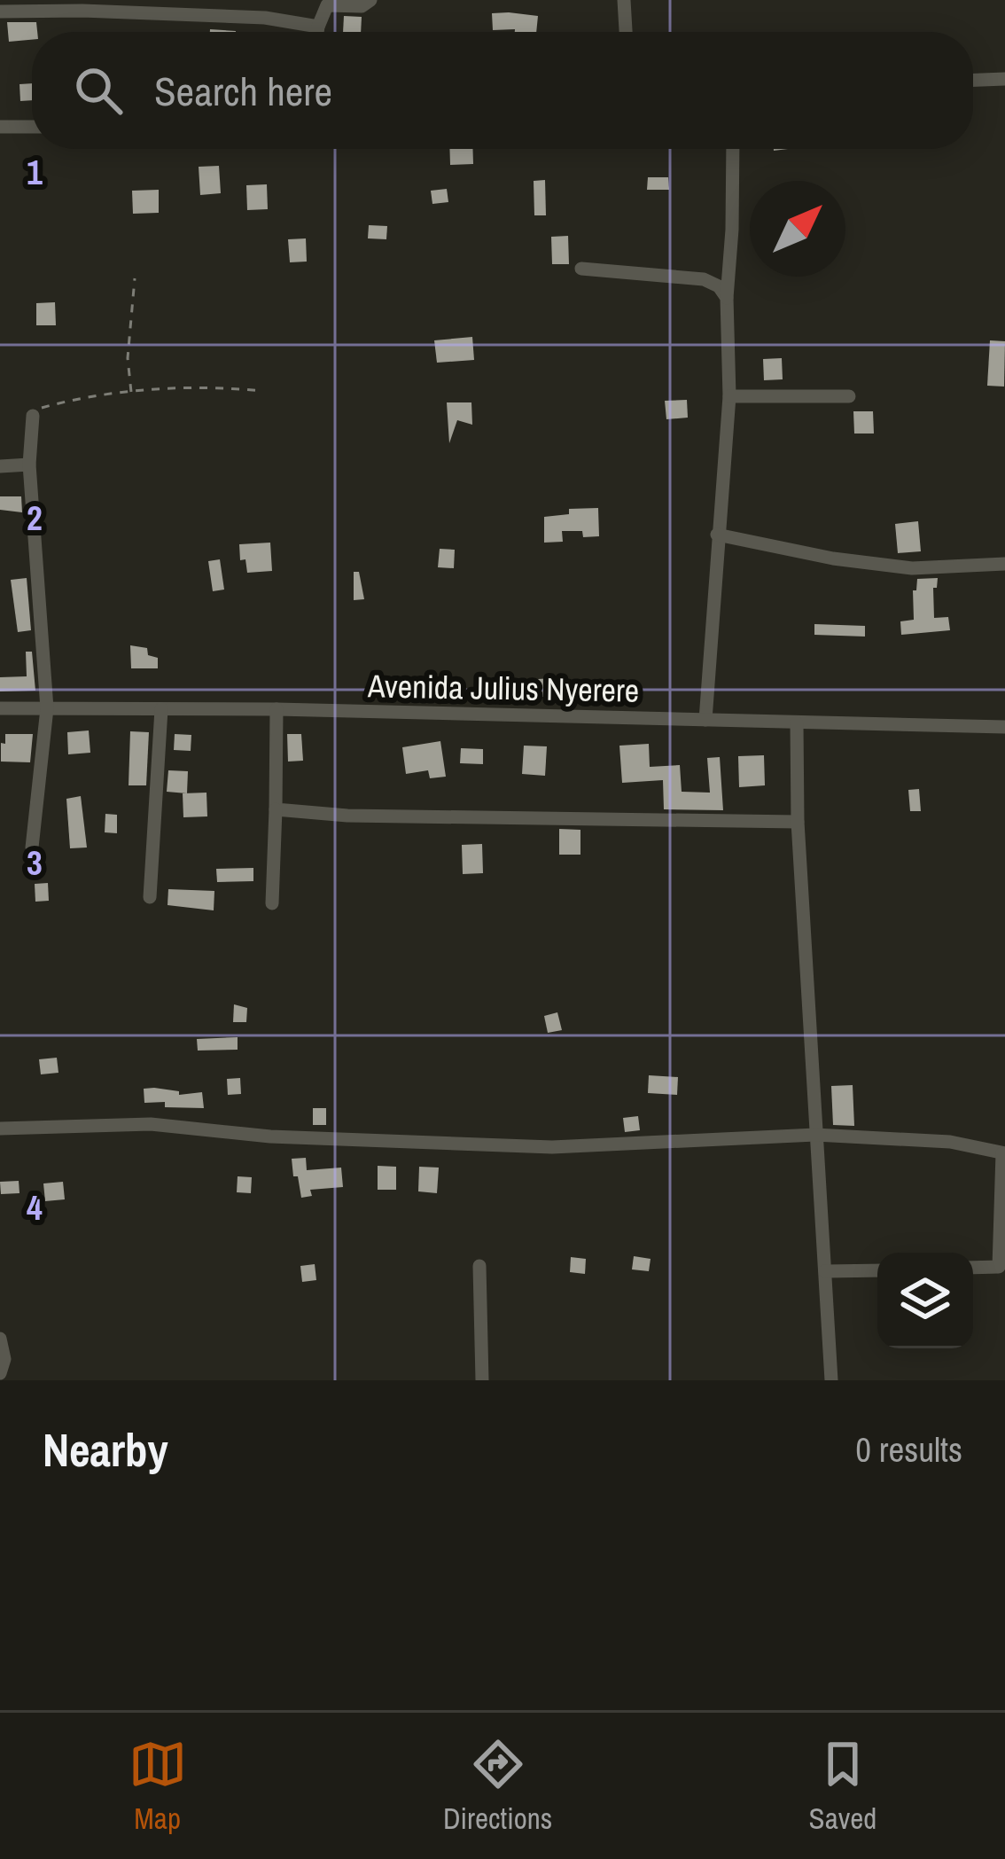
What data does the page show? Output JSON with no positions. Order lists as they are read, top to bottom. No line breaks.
{"streets":{"street":["Avenida Julius Nyerere"]},"north":"top right","page":{"search":"Search here","heading":["Nearby","0 results"],"nav":["Map","Directions","Saved"]},"grid":{"rows":["1","2","3","4"]}}
